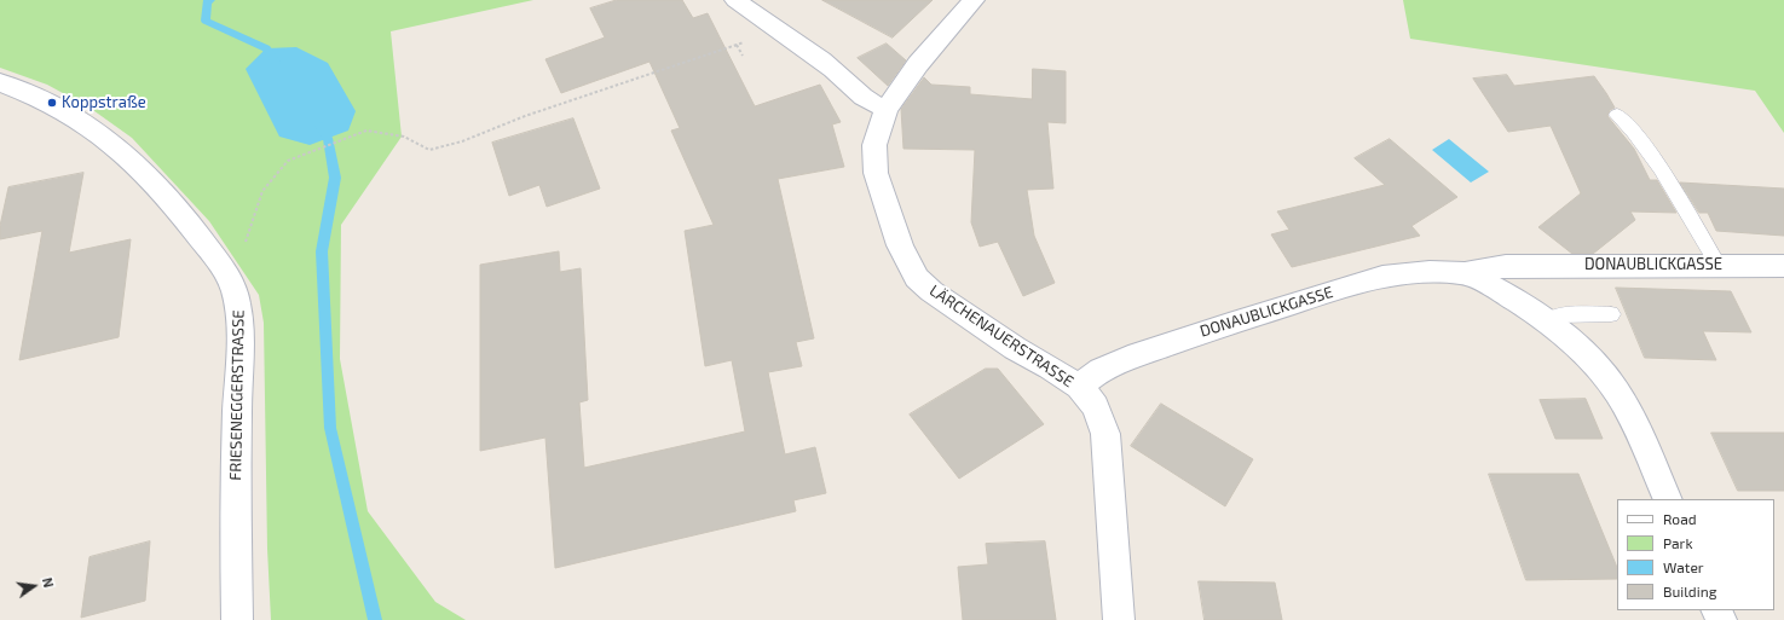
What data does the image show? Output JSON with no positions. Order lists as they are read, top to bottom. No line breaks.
{"streets":{"street":["DONAUBLICKGASSE","LÄRCHENAUERSTRASSE","FRIESENEGGERSTRASSE"]},"crossings":[["DONAUBLICKGASSE","LÄRCHENAUERSTRASSE"]],"places":["Koppstraße"],"legend":["Road","Park","Water","Building"],"north":"right"}
